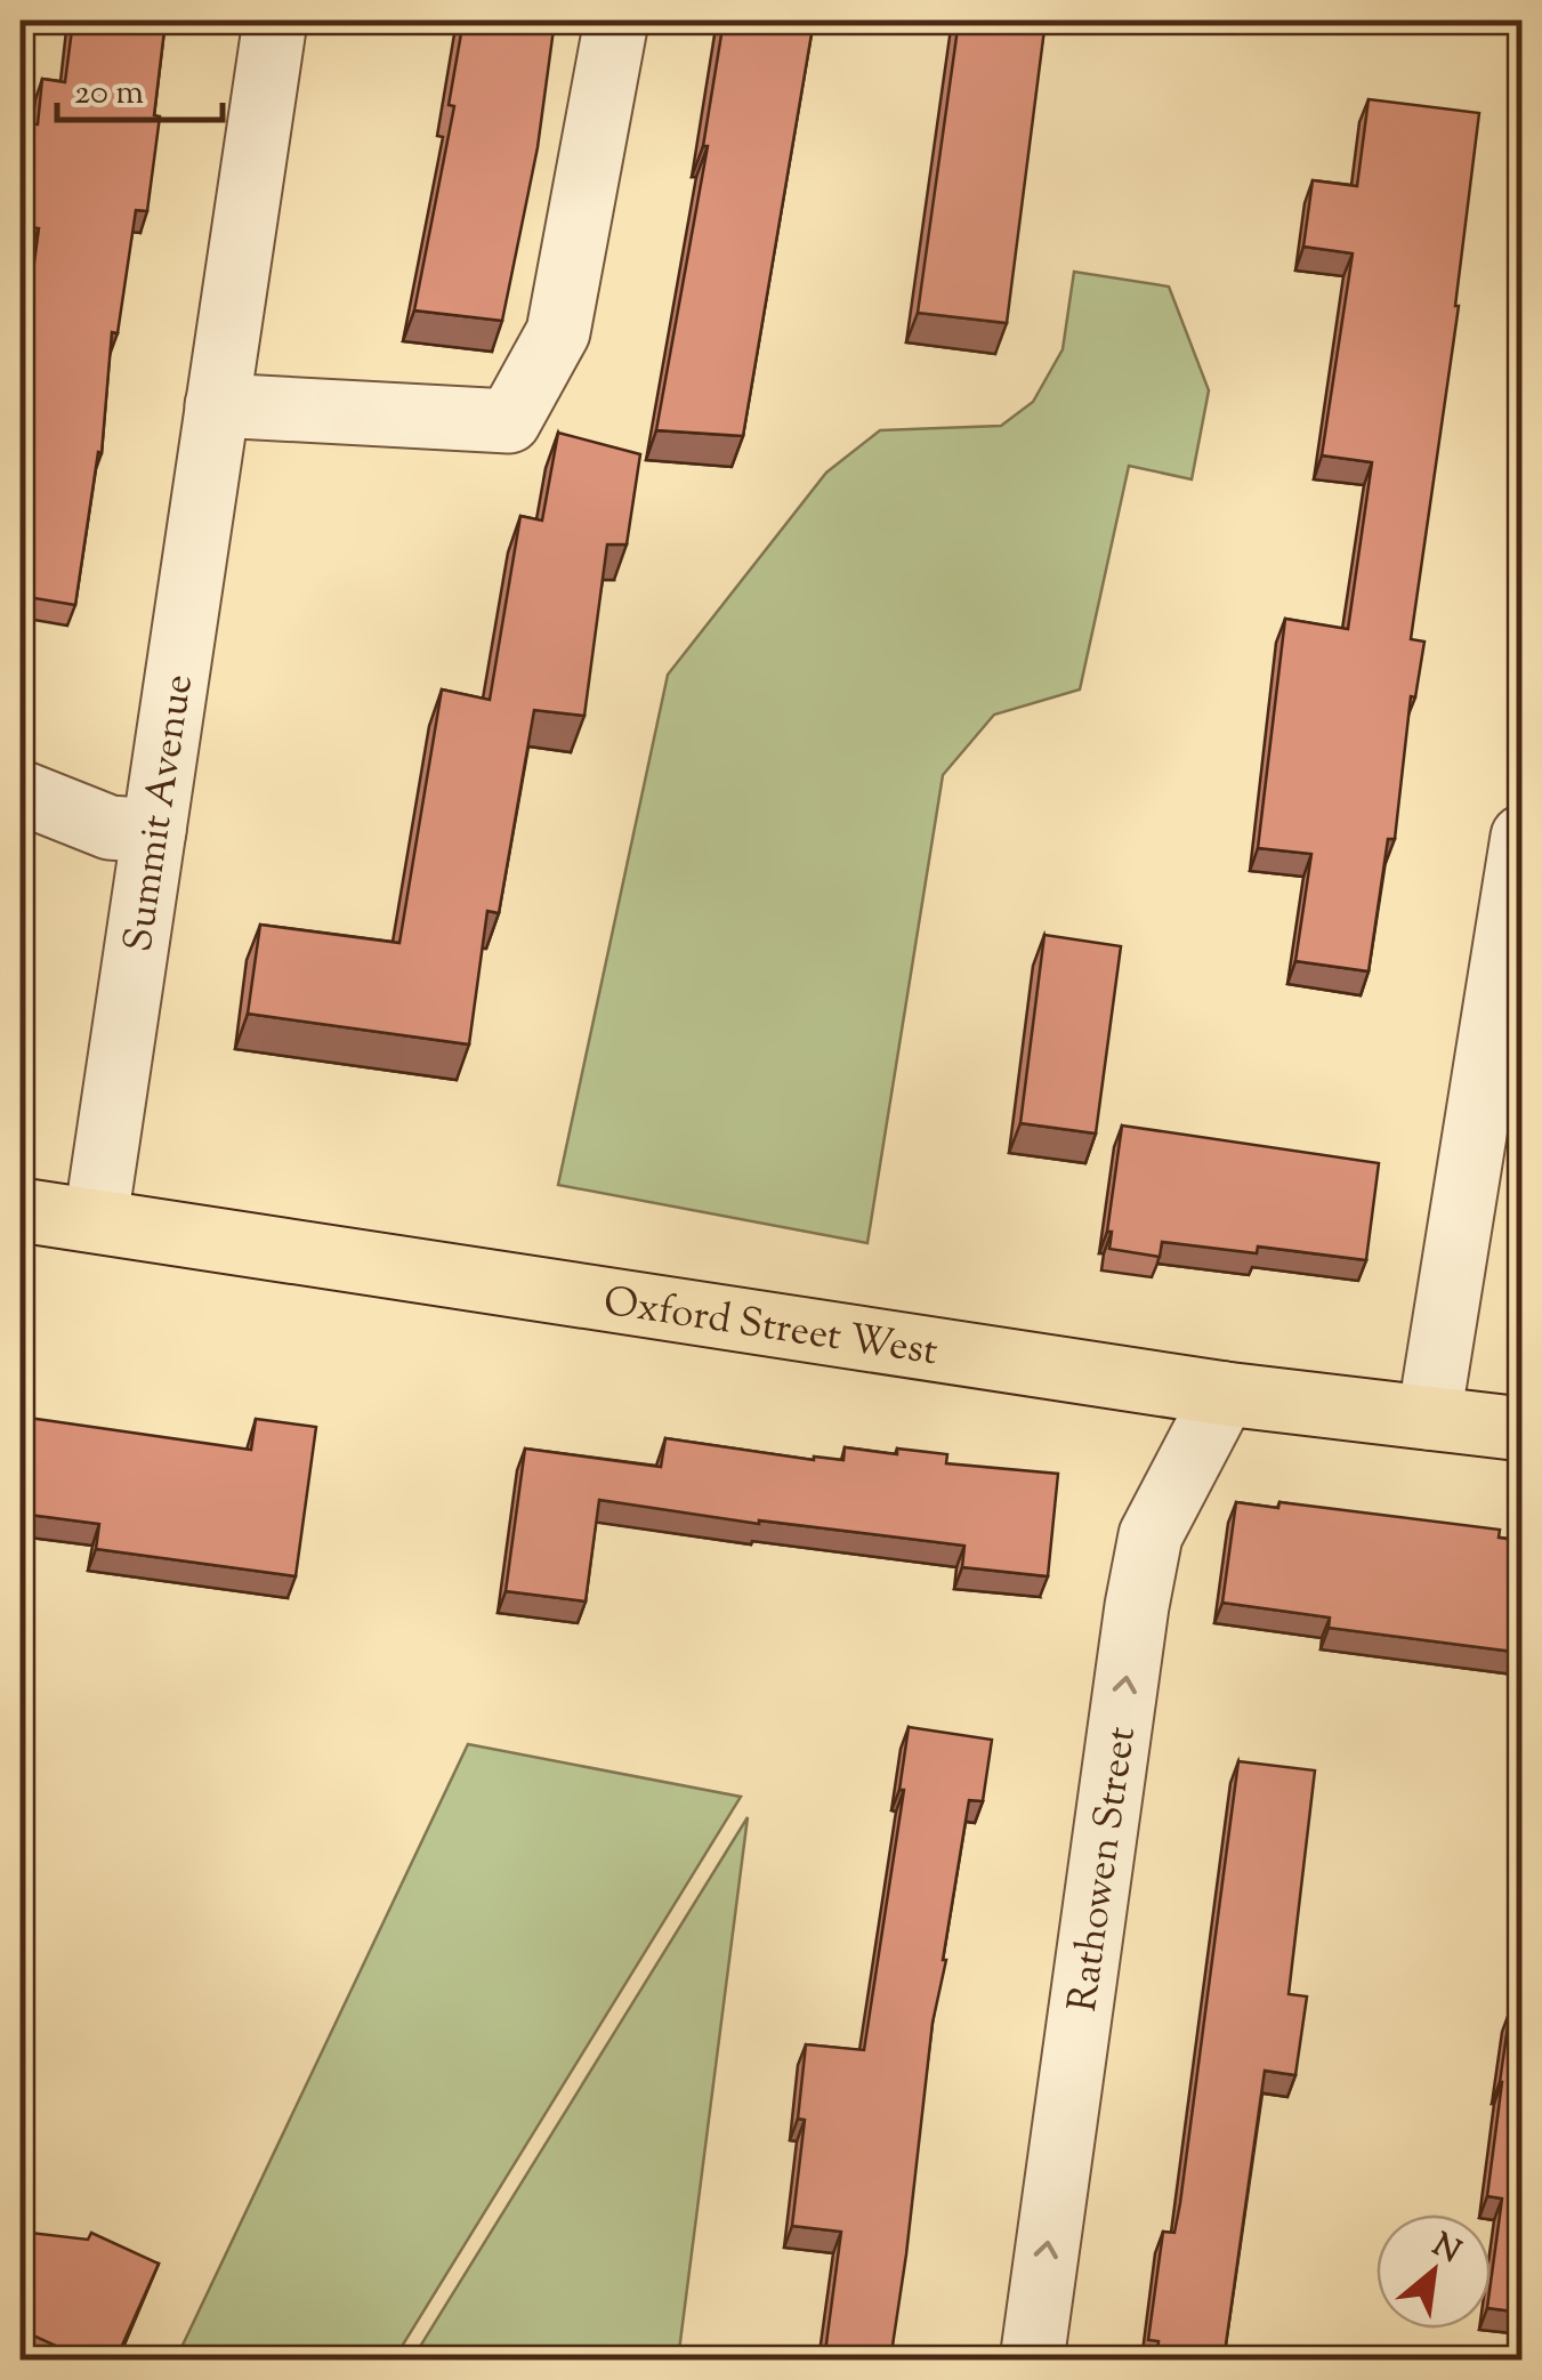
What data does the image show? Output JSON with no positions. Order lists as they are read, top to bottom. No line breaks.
{"streets":{"main road":["Oxford Street West"],"street":["Summit Avenue","Rathowen Street"]},"crossings":[["Summit Avenue","Oxford Street West"],["Oxford Street West","Rathowen Street"]],"one_way":["Rathowen Street"],"scale_bar":"20 m","north":"top right"}
